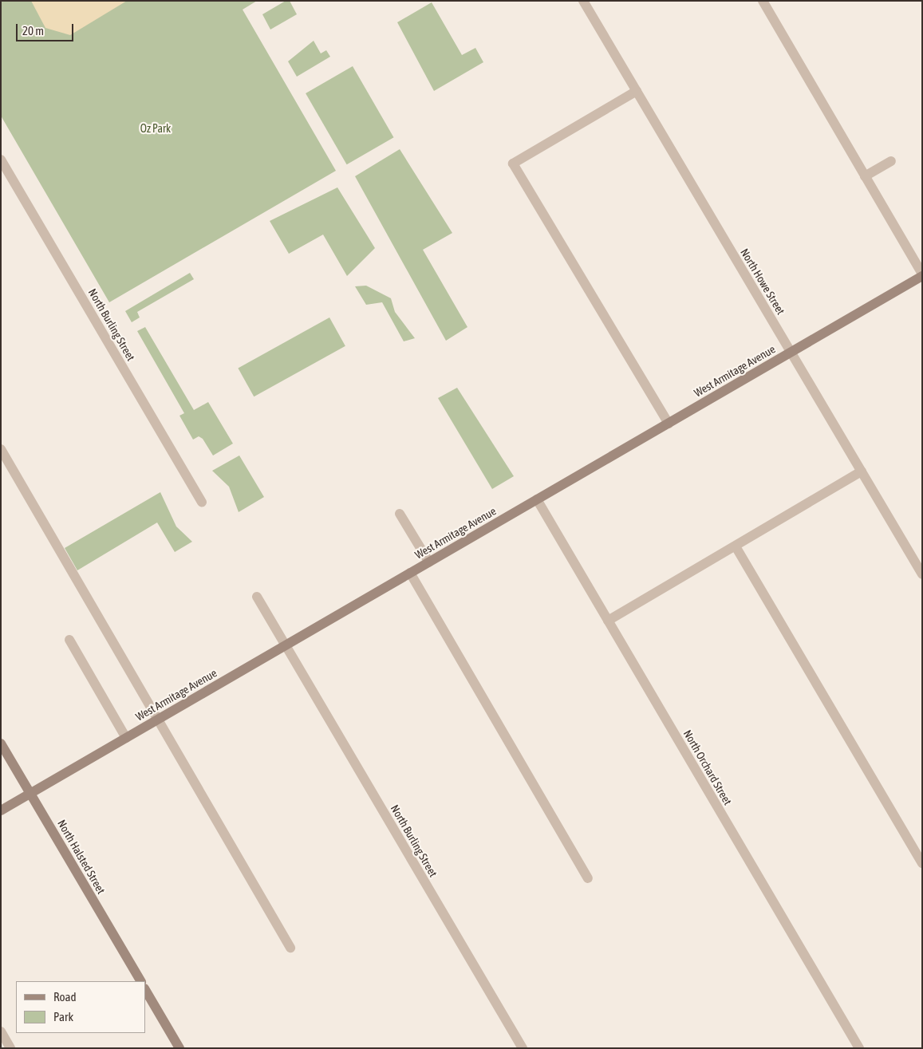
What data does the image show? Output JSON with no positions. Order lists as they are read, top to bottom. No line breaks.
{"streets":{"street":["North Howe Street","North Burling Street","West Armitage Avenue","North Orchard Street","North Halsted Street"]},"crossings":[["North Howe Street","West Armitage Avenue"],["North Burling Street","West Armitage Avenue"],["West Armitage Avenue","North Orchard Street"],["West Armitage Avenue","North Halsted Street"]],"parks":["Oz Park"],"legend":["Road","Park"],"scale_bar":"20 m"}
